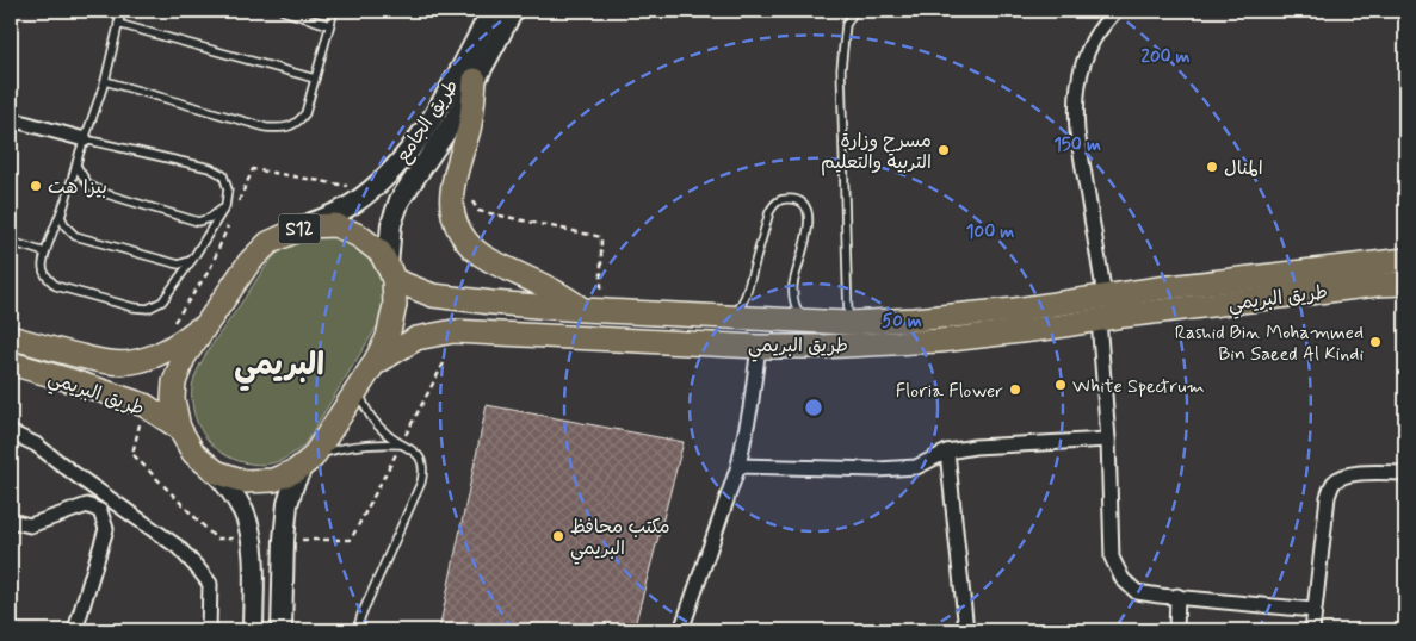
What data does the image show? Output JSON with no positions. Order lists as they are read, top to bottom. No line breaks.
{"streets":{"main road":["طريق الجامع","S12","طريق البريمي"]},"crossings":[["طريق الجامع","S12"],["طريق الجامع","طريق البريمي"],["S12","طريق البريمي"]],"districts":["البريمي"],"places":["مسرح وزارة التربية والتعليم","المنال","بيزا ه‍ت","Rashid Bin Mohammed Bin Saeed Al Kindi","White Spectrum","Floria Flower","مكتب محافظ البريمي"],"rings":["200 m","150 m","100 m","50 m"]}
